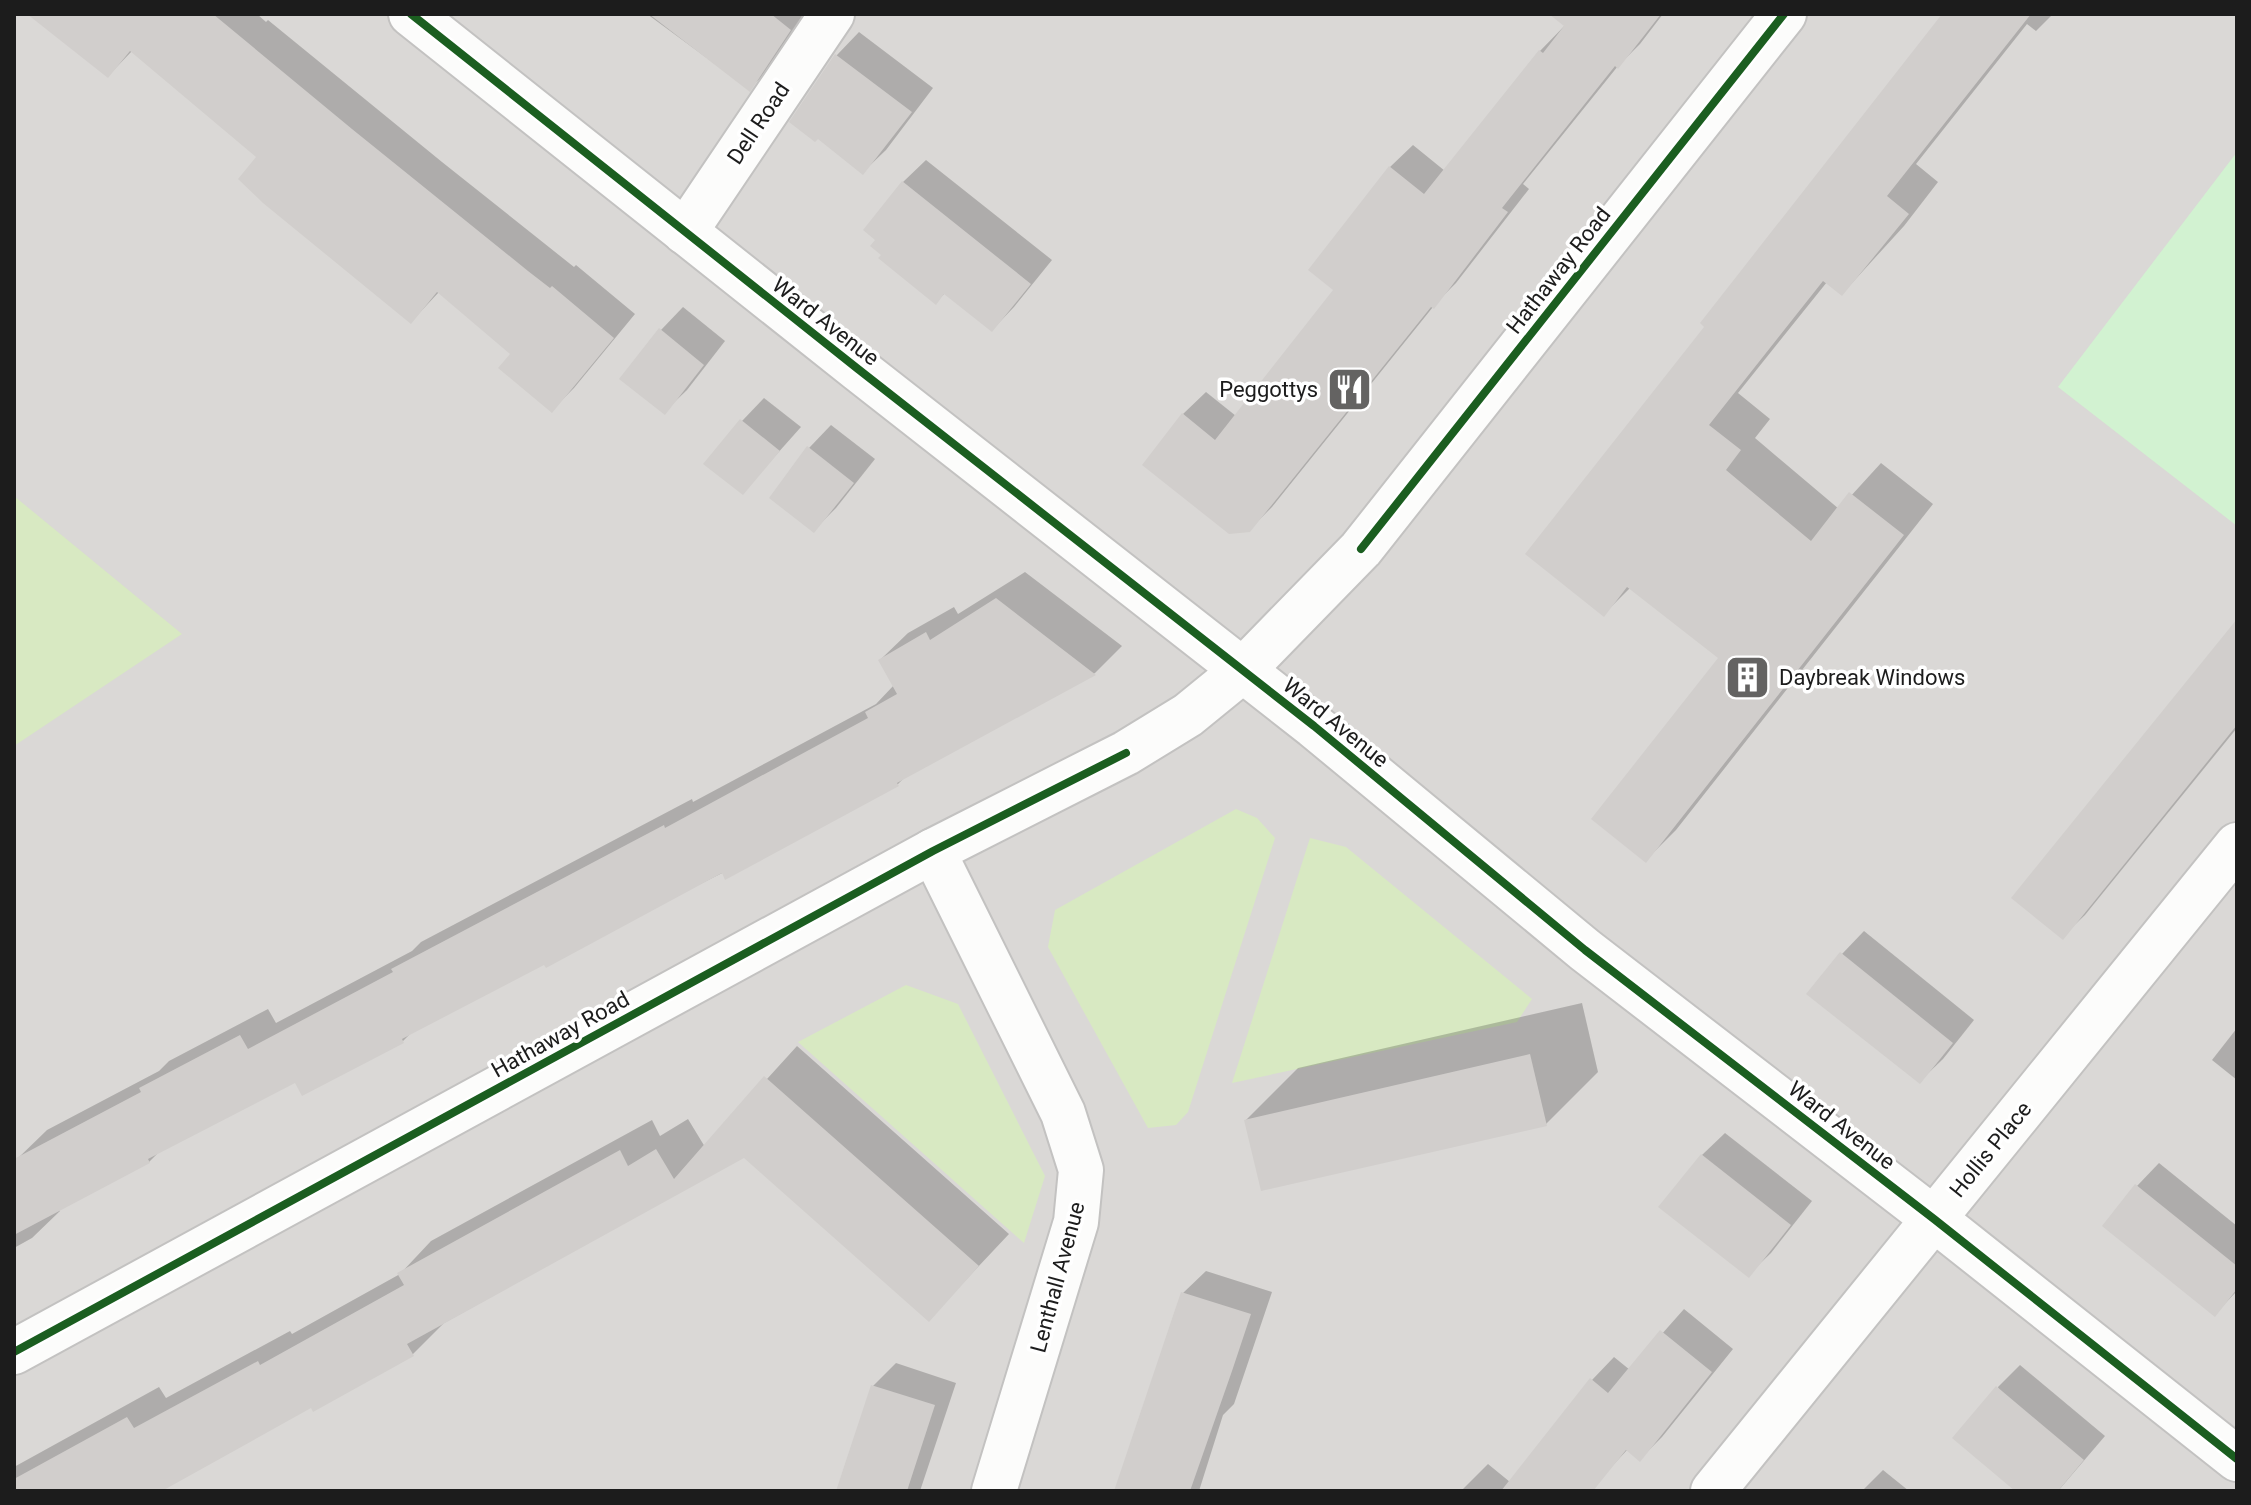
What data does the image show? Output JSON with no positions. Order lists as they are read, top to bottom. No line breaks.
{"streets":{"street":["Dell Road","Hathaway Road","Ward Avenue","Hollis Place","Lenthall Avenue"]},"crossings":[["Dell Road","Ward Avenue"],["Hathaway Road","Ward Avenue"],["Hathaway Road","Lenthall Avenue"],["Ward Avenue","Hollis Place"]],"places":{"restaurant":["Peggottys"],"building":["Daybreak Windows"]}}
